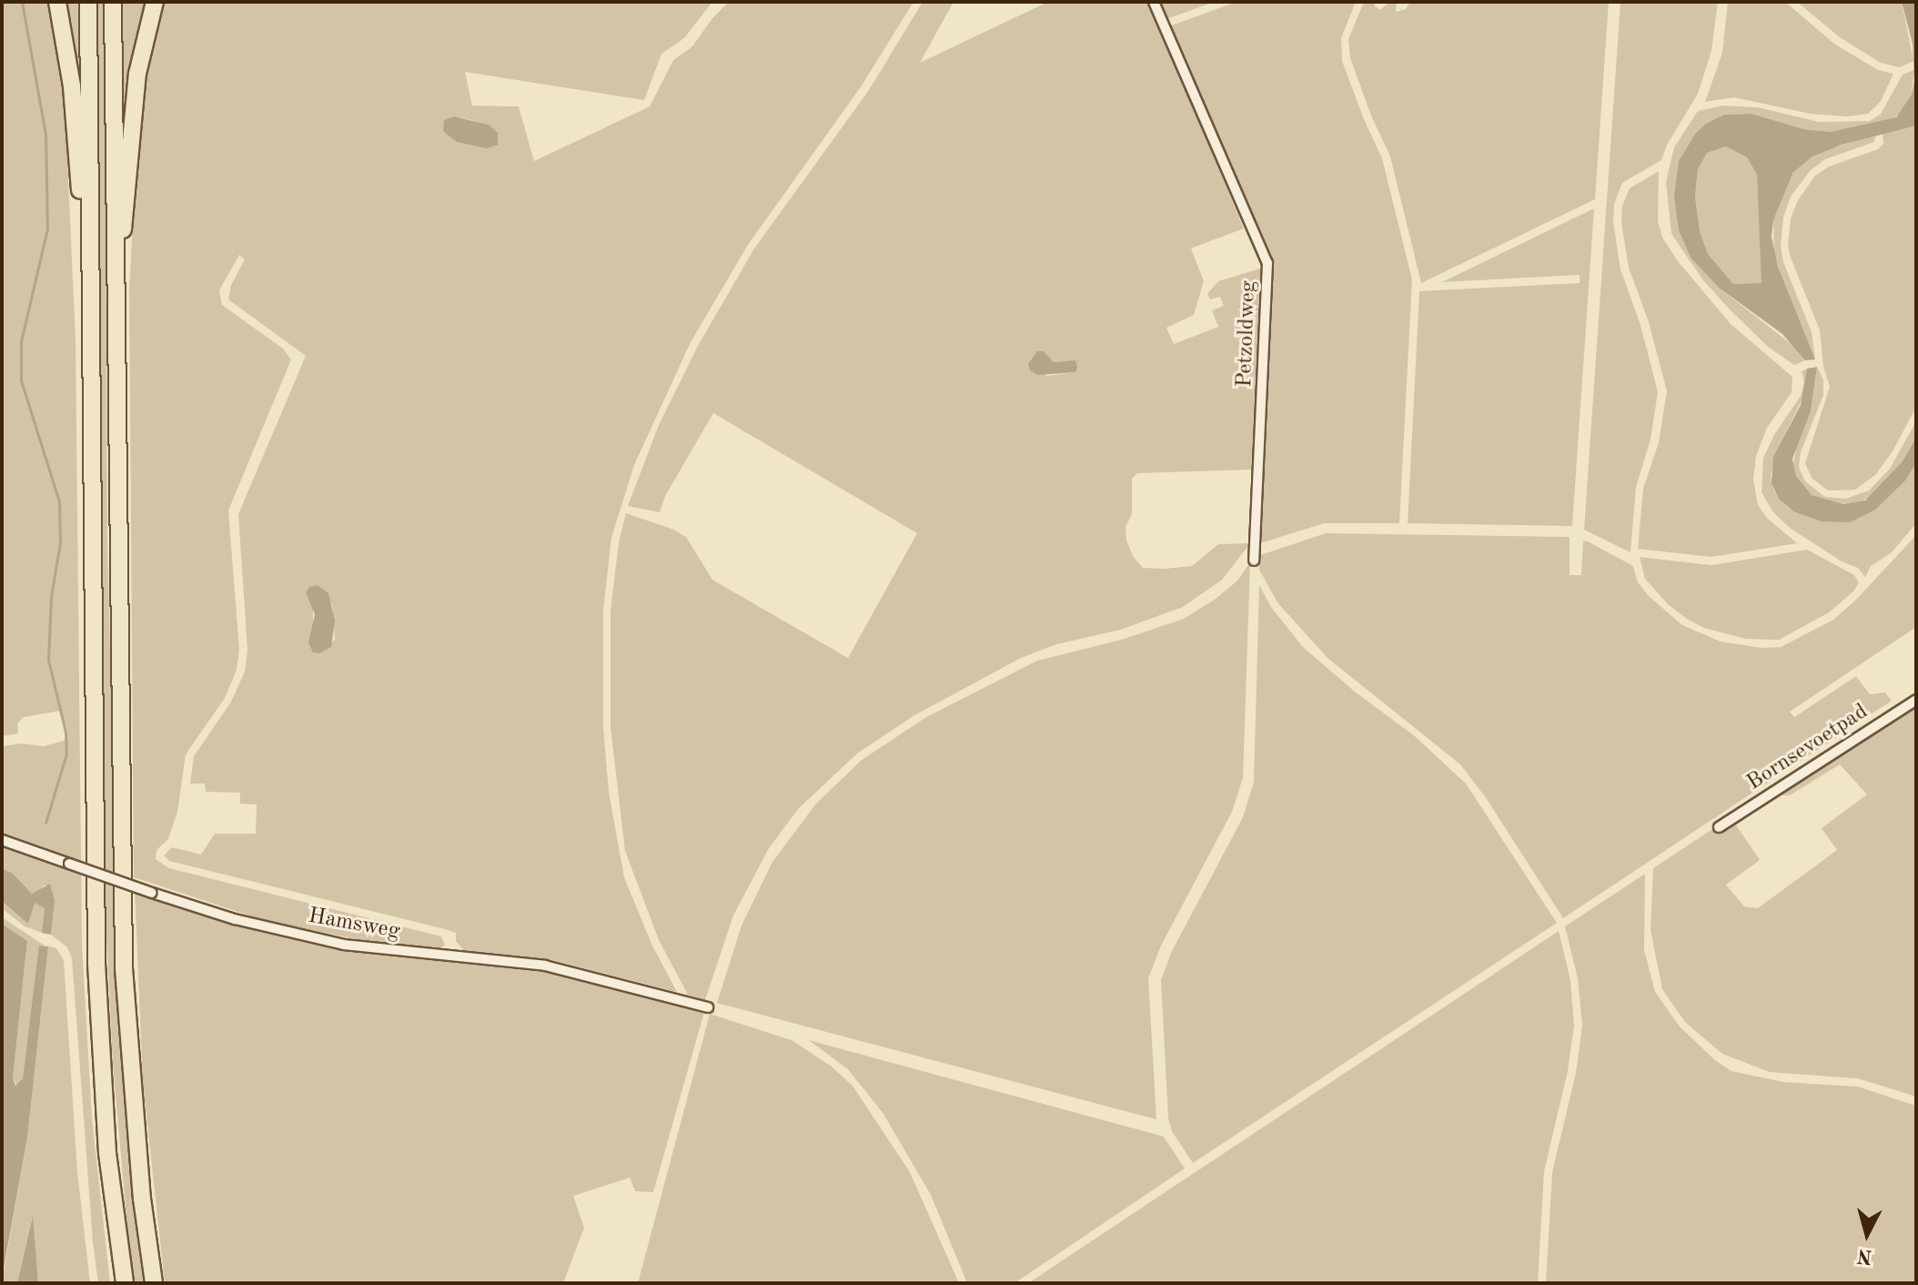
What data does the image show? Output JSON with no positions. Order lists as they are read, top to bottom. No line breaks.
{"streets":{"street":["Petzoldweg","Bornsevoetpad","Hamsweg"]},"north":"bottom"}
